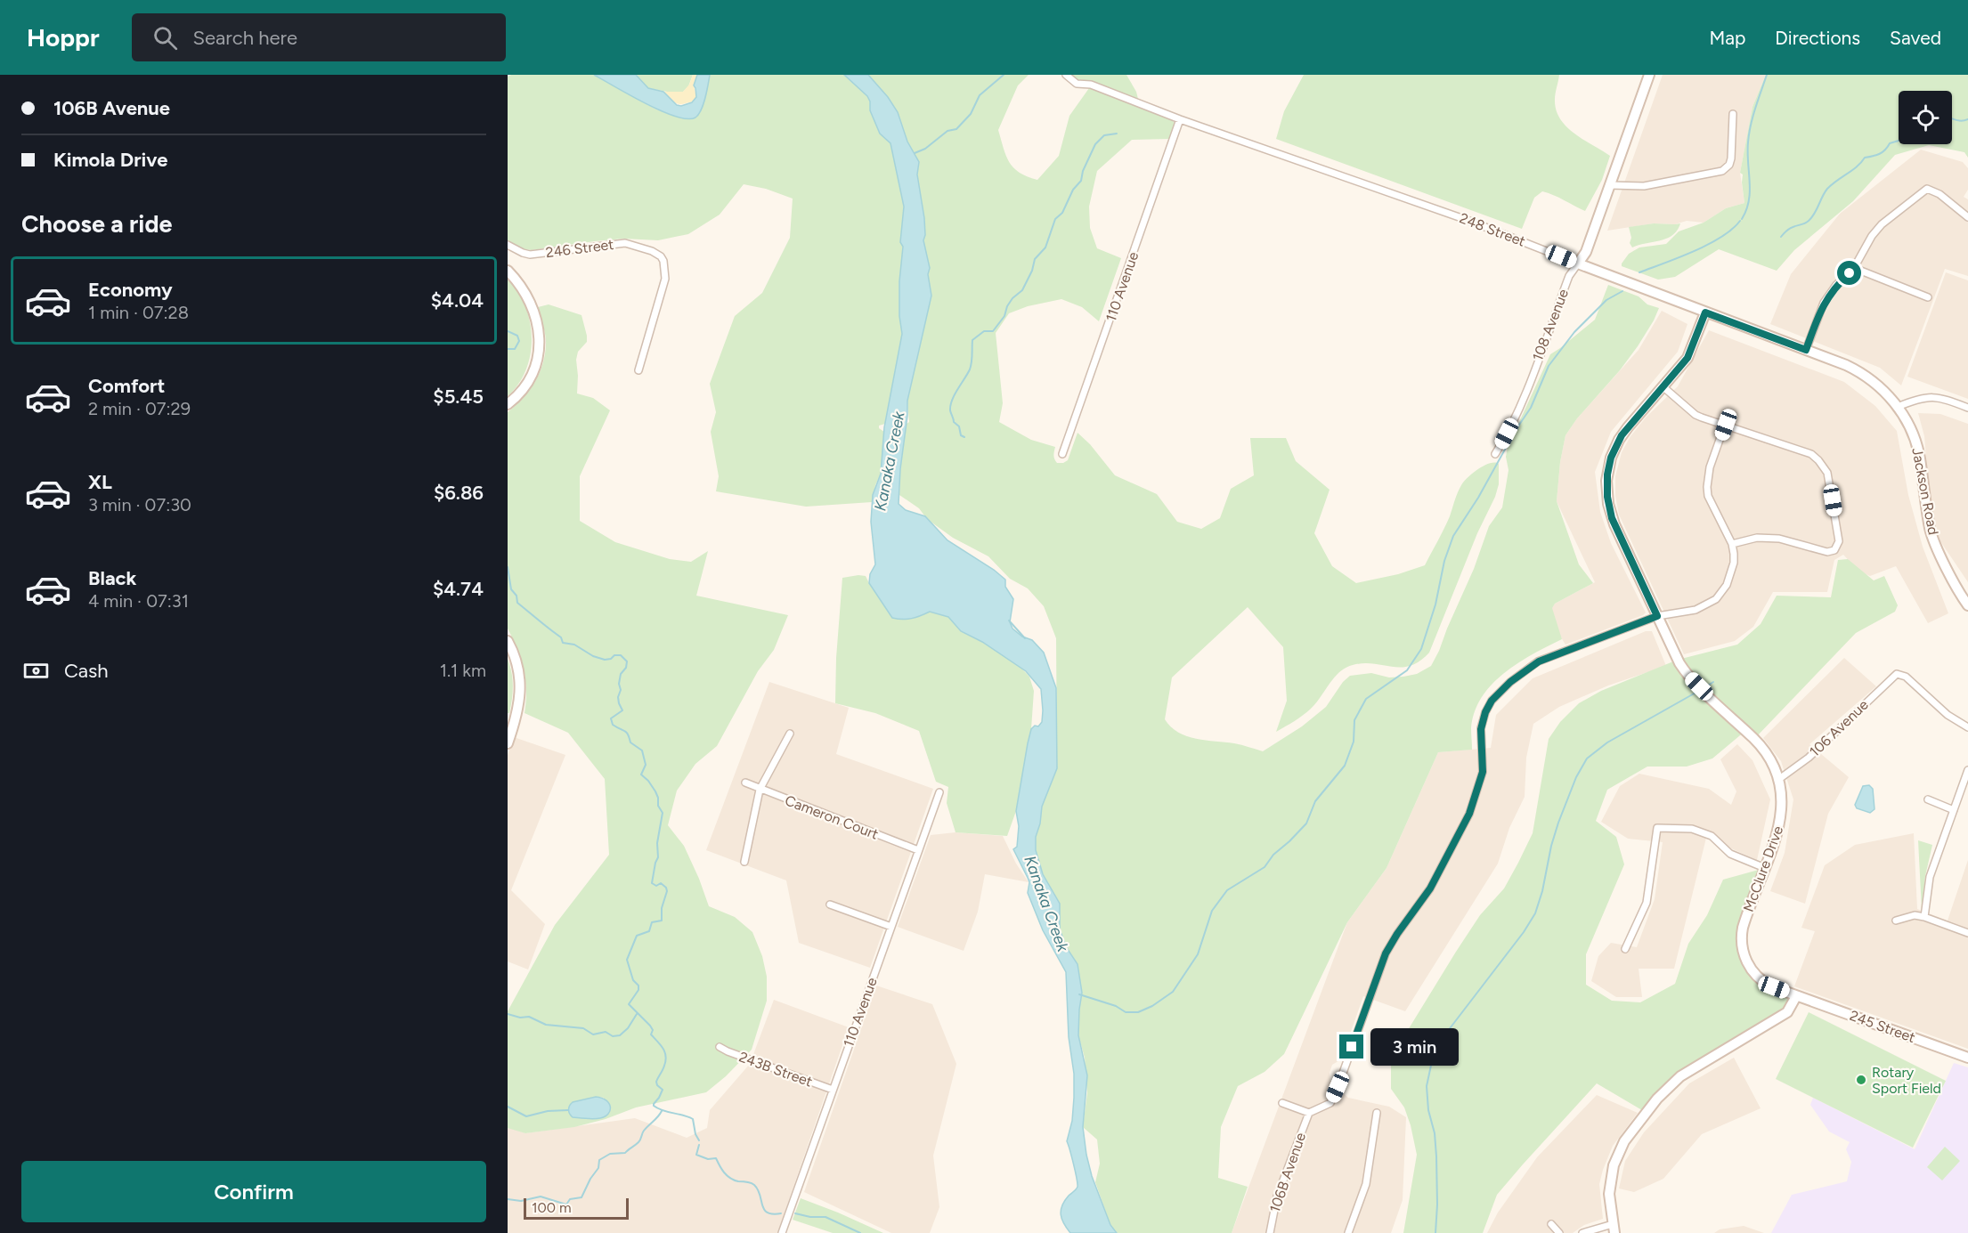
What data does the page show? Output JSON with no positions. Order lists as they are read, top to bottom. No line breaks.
{"streets":{"street":["248 Street","246 Street","110 Avenue","108 Avenue","Jackson Road","106 Avenue","Cameron Court","McClure Drive","245 Street","243B Street","106B Avenue"]},"crossings":[["248 Street","110 Avenue"],["248 Street","108 Avenue"],["248 Street","Jackson Road"],["248 Street","McClure Drive"],["110 Avenue","Cameron Court"],["110 Avenue","243B Street"],["106 Avenue","McClure Drive"],["McClure Drive","245 Street"],["McClure Drive","106B Avenue"]],"water":["Kanaka Creek"],"places":["Rotary Sport Field"],"scale_bar":"100 m","page":{"header":"Hoppr","search":"Search here","nav":["Map","Directions","Saved"],"banner":["106B Avenue","Kimola Drive"],"heading":"Choose a ride","list":[{"name":"Economy","note":"1 min · 07:28","value":"$4.04"},{"name":"Comfort","note":"2 min · 07:29","value":"$5.45"},{"name":"XL","note":"3 min · 07:30","value":"$6.86"},{"name":"Black","note":"4 min · 07:31","value":"$4.74"}],"pay":["Cash","1.1 km"],"bubble":"3 min","buttons":"Confirm","scale":"100 m"}}
